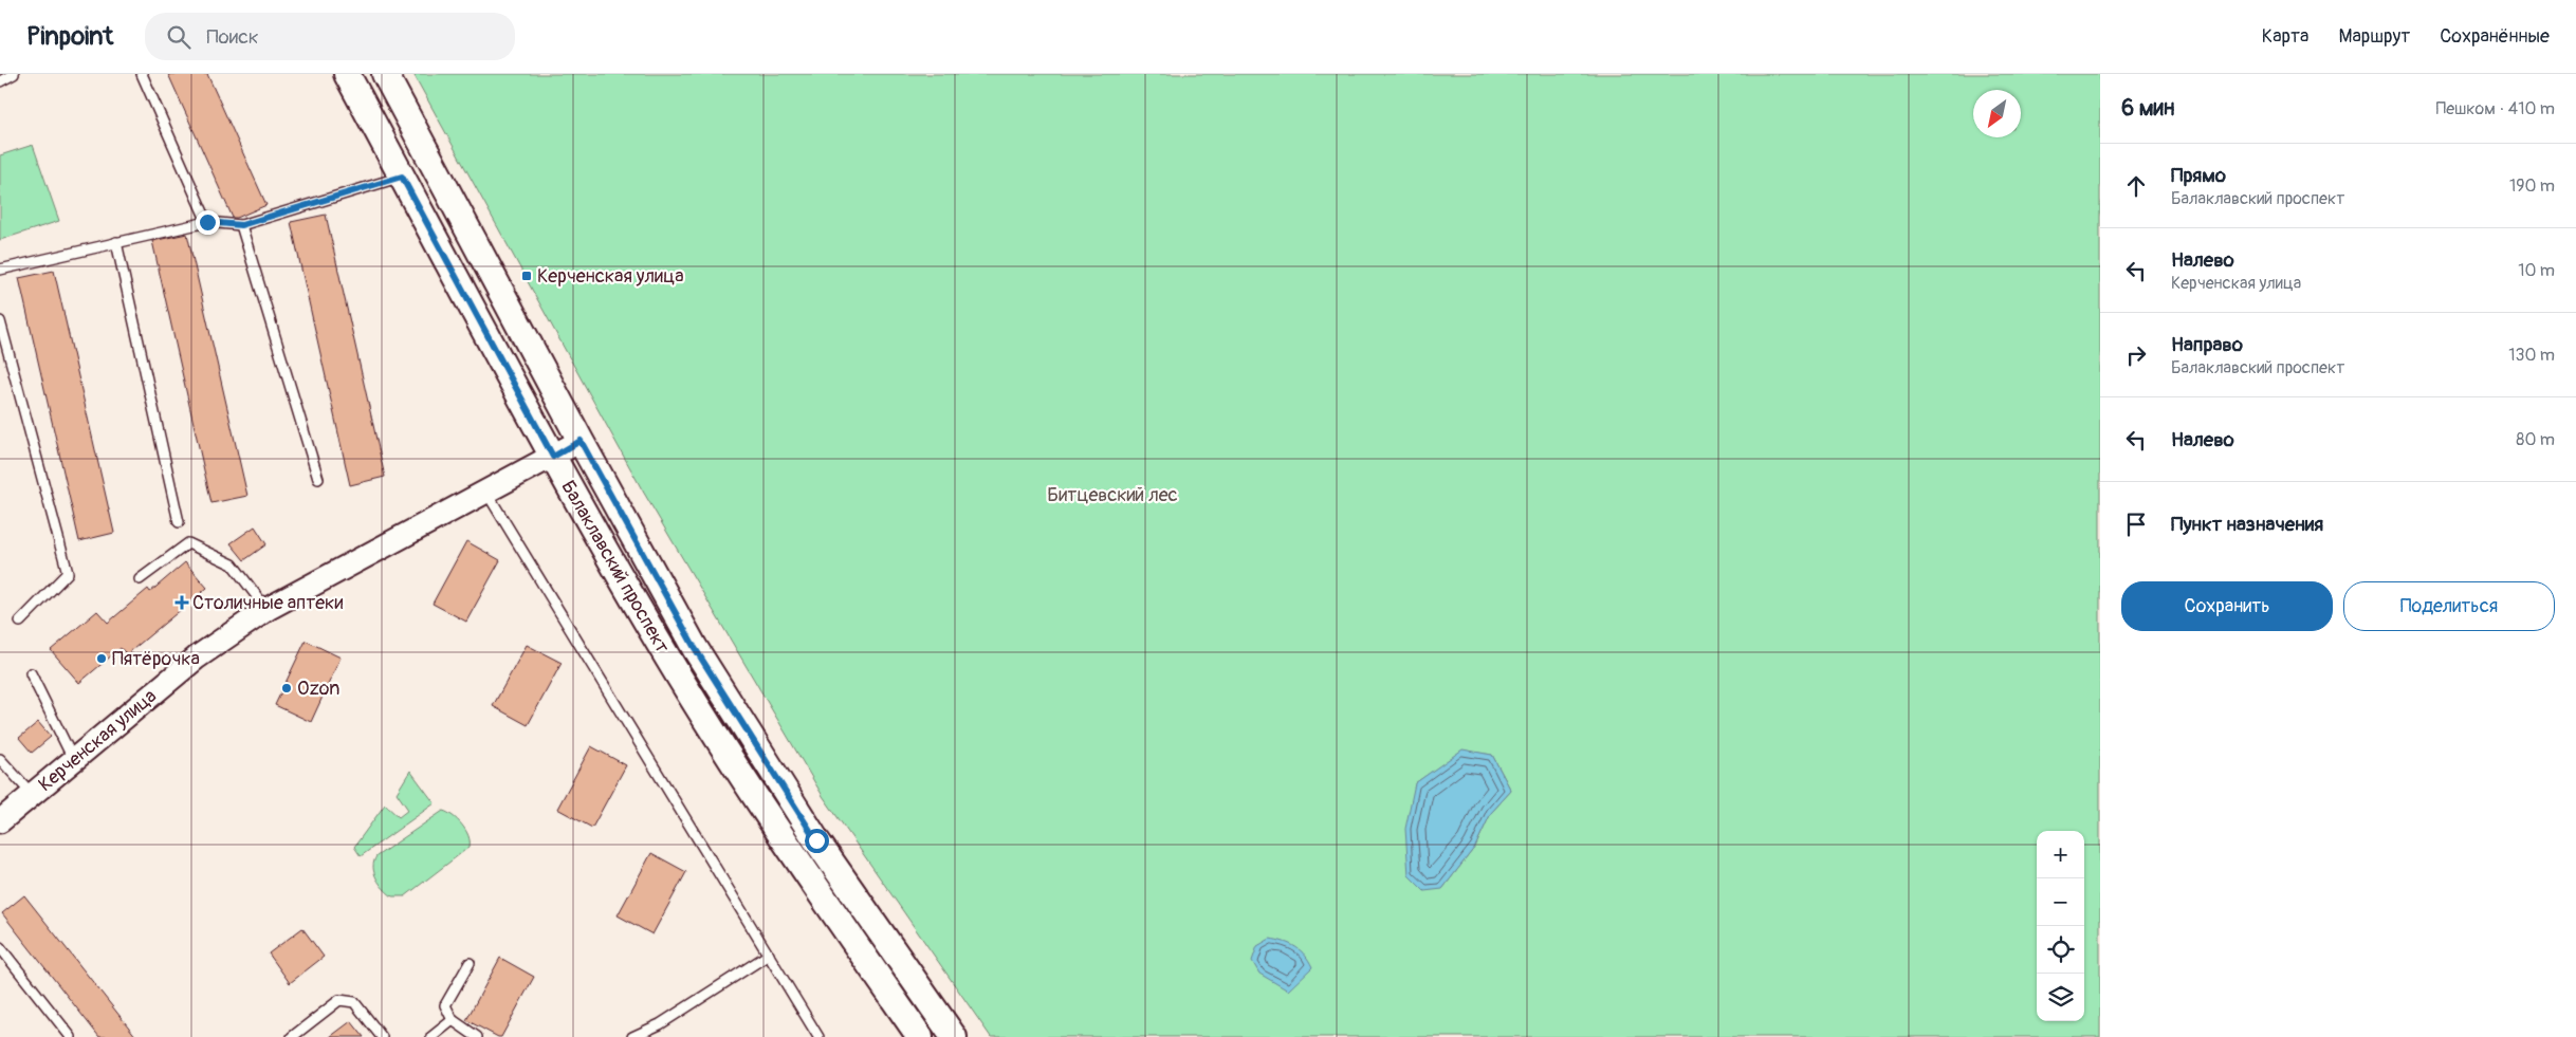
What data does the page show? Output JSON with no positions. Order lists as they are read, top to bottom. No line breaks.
{"streets":{"main road":["Балаклавский проспект"],"street":["Керченская улица"]},"crossings":[["Балаклавский проспект","Керченская улица"]],"parks":["Битцевский лес"],"places":{"transit":["Керченская улица"],"health":["Столичные аптеки"],"other":["Пятёрочка","Ozon"]},"north":"bottom left","page":{"header":"Pinpoint","search":"Поиск","nav":["Карта","Маршрут","Сохранённые"],"heading":["6 мин","Пешком · 410 m"],"list":[["Прямо","Балаклавский проспект","190 m"],["Налево","Керченская улица","10 m"],["Направо","Балаклавский проспект","130 m"],["Налево","80 m"],"Пункт назначения"],"buttons":["Сохранить","Поделиться"],"map_buttons":["+","−"]}}
